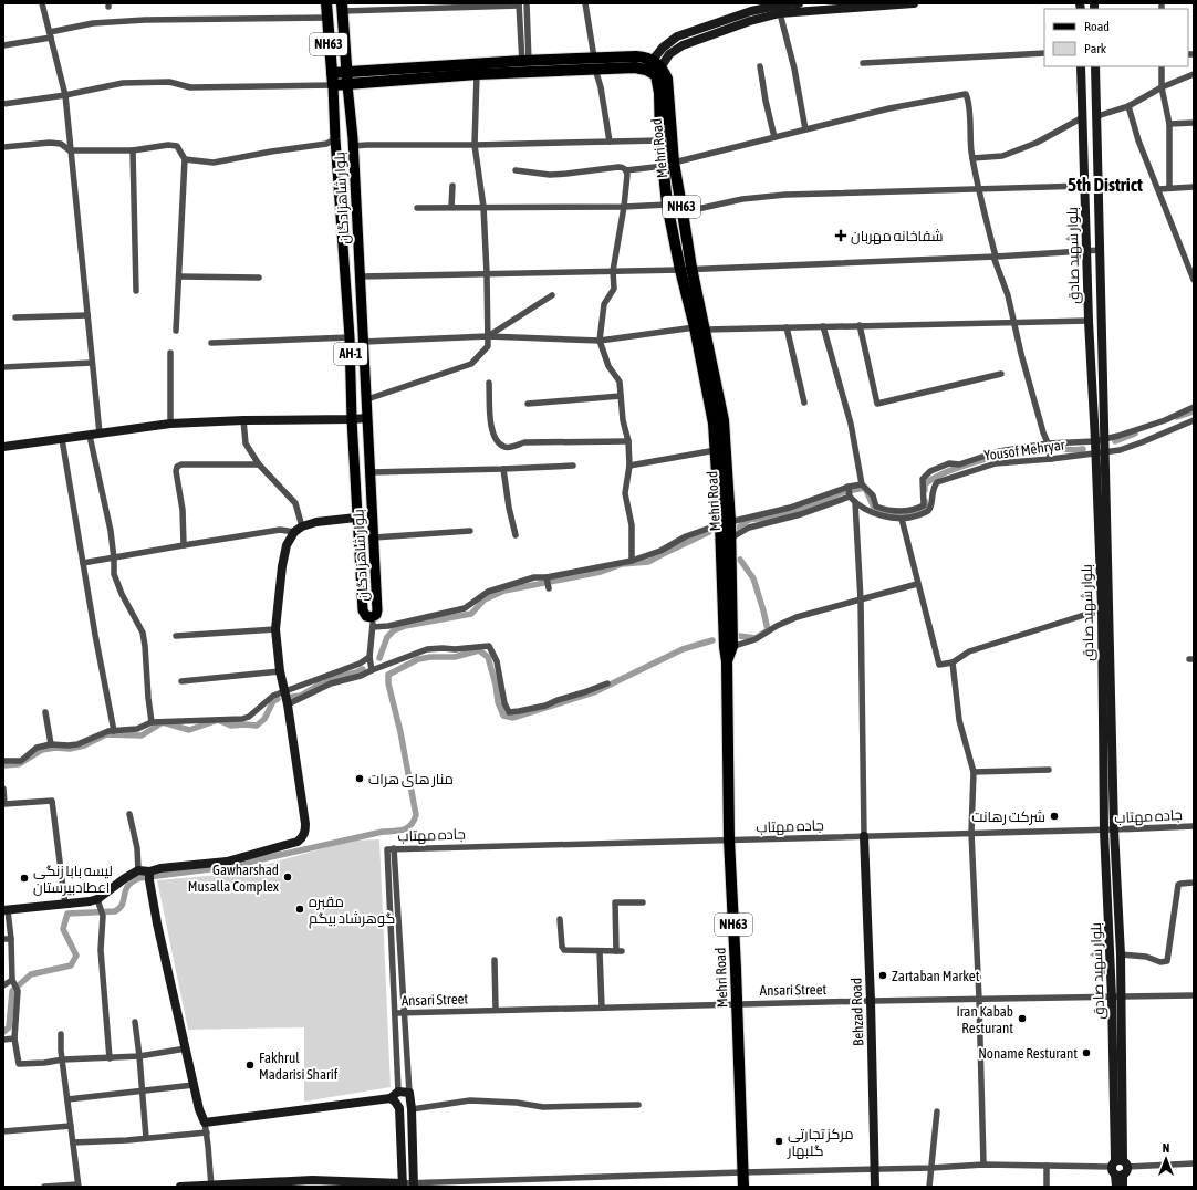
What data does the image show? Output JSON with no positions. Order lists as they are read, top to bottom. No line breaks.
{"streets":{"highway":["NH63","Mehri Road"],"main road":["بلوار شاهزادگان","بلوار شهید صادق","AH-1","Behzad Road"],"street":["Yousof Mehryar","جاده مهتاب","Ansari Street"]},"crossings":[["NH63","Mehri Road"],["NH63","بلوار شاهزادگان"],["Mehri Road","جاده مهتاب"],["Mehri Road","Ansari Street"],["بلوار شهید صادق","Yousof Mehryar"],["بلوار شهید صادق","جاده مهتاب"],["بلوار شهید صادق","Ansari Street"],["جاده مهتاب","Ansari Street"],["جاده مهتاب","Behzad Road"],["Ansari Street","Behzad Road"]],"districts":["5th District"],"places":{"health":["شفاخانه مهربان"],"other":["منار های هرات","شرکت رهانت","Gawharshad Musalla Complex","لیسه بابا زنگی اعطادبیرستان","مقبره گوهرشاد بیگم","Zartaban Market","Iran Kabab Resturant","Noname Resturant","Fakhrul Madarisi Sharif","مرکز تجارتی گلبهار"]},"legend":["Road","Park"],"north":"top"}
